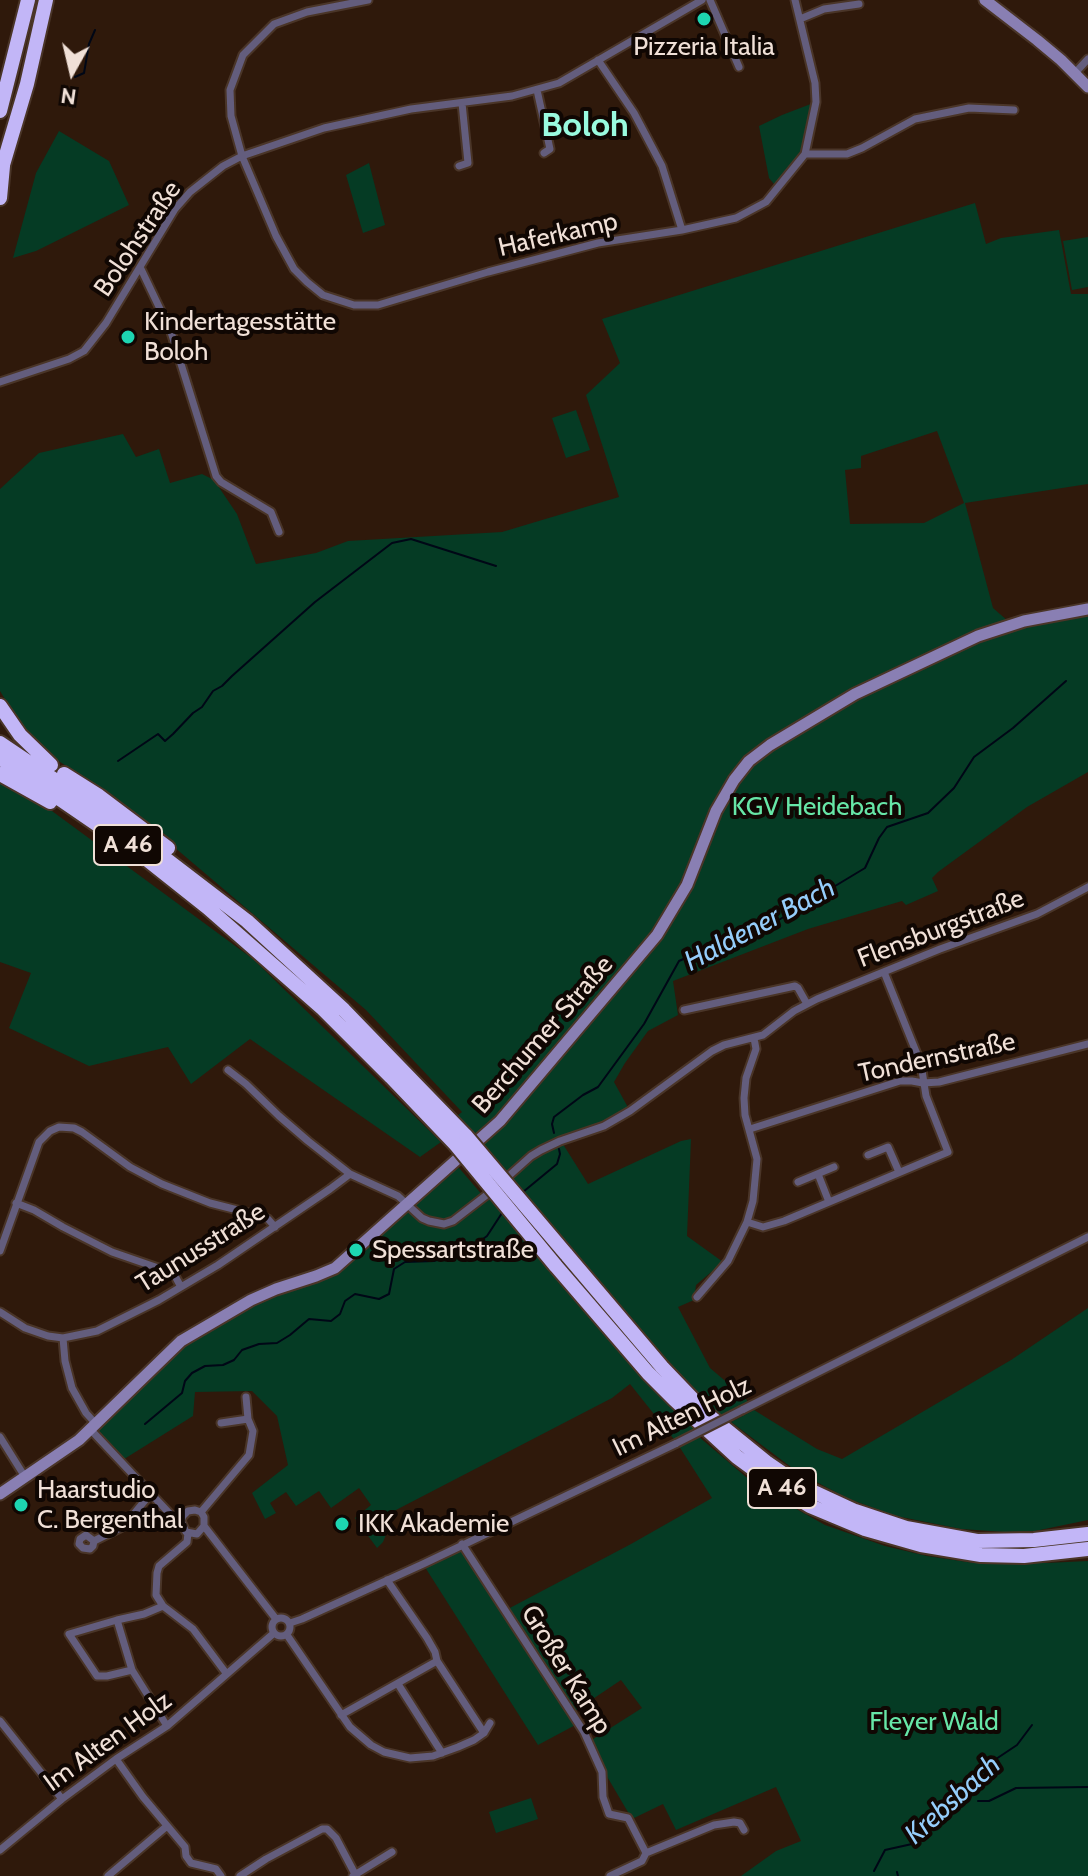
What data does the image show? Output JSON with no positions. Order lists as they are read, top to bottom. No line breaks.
{"streets":{"highway":["A 46"],"main road":["Berchumer Straße"],"street":["Haferkamp","Bolohstraße","Flensburgstraße","Tondernstraße","Taunusstraße","Im Alten Holz","Großer Kamp"]},"crossings":[["Haferkamp","Bolohstraße"],["Flensburgstraße","Berchumer Straße"],["Im Alten Holz","Großer Kamp"]],"districts":["Boloh"],"water":["Haldener Bach","Krebsbach"],"parks":["KGV Heidebach","Fleyer Wald"],"places":["Pizzeria Italia","Kindertagesstätte Boloh","Spessartstraße","Haarstudio C. Bergenthal","IKK Akademie"],"north":"bottom"}
